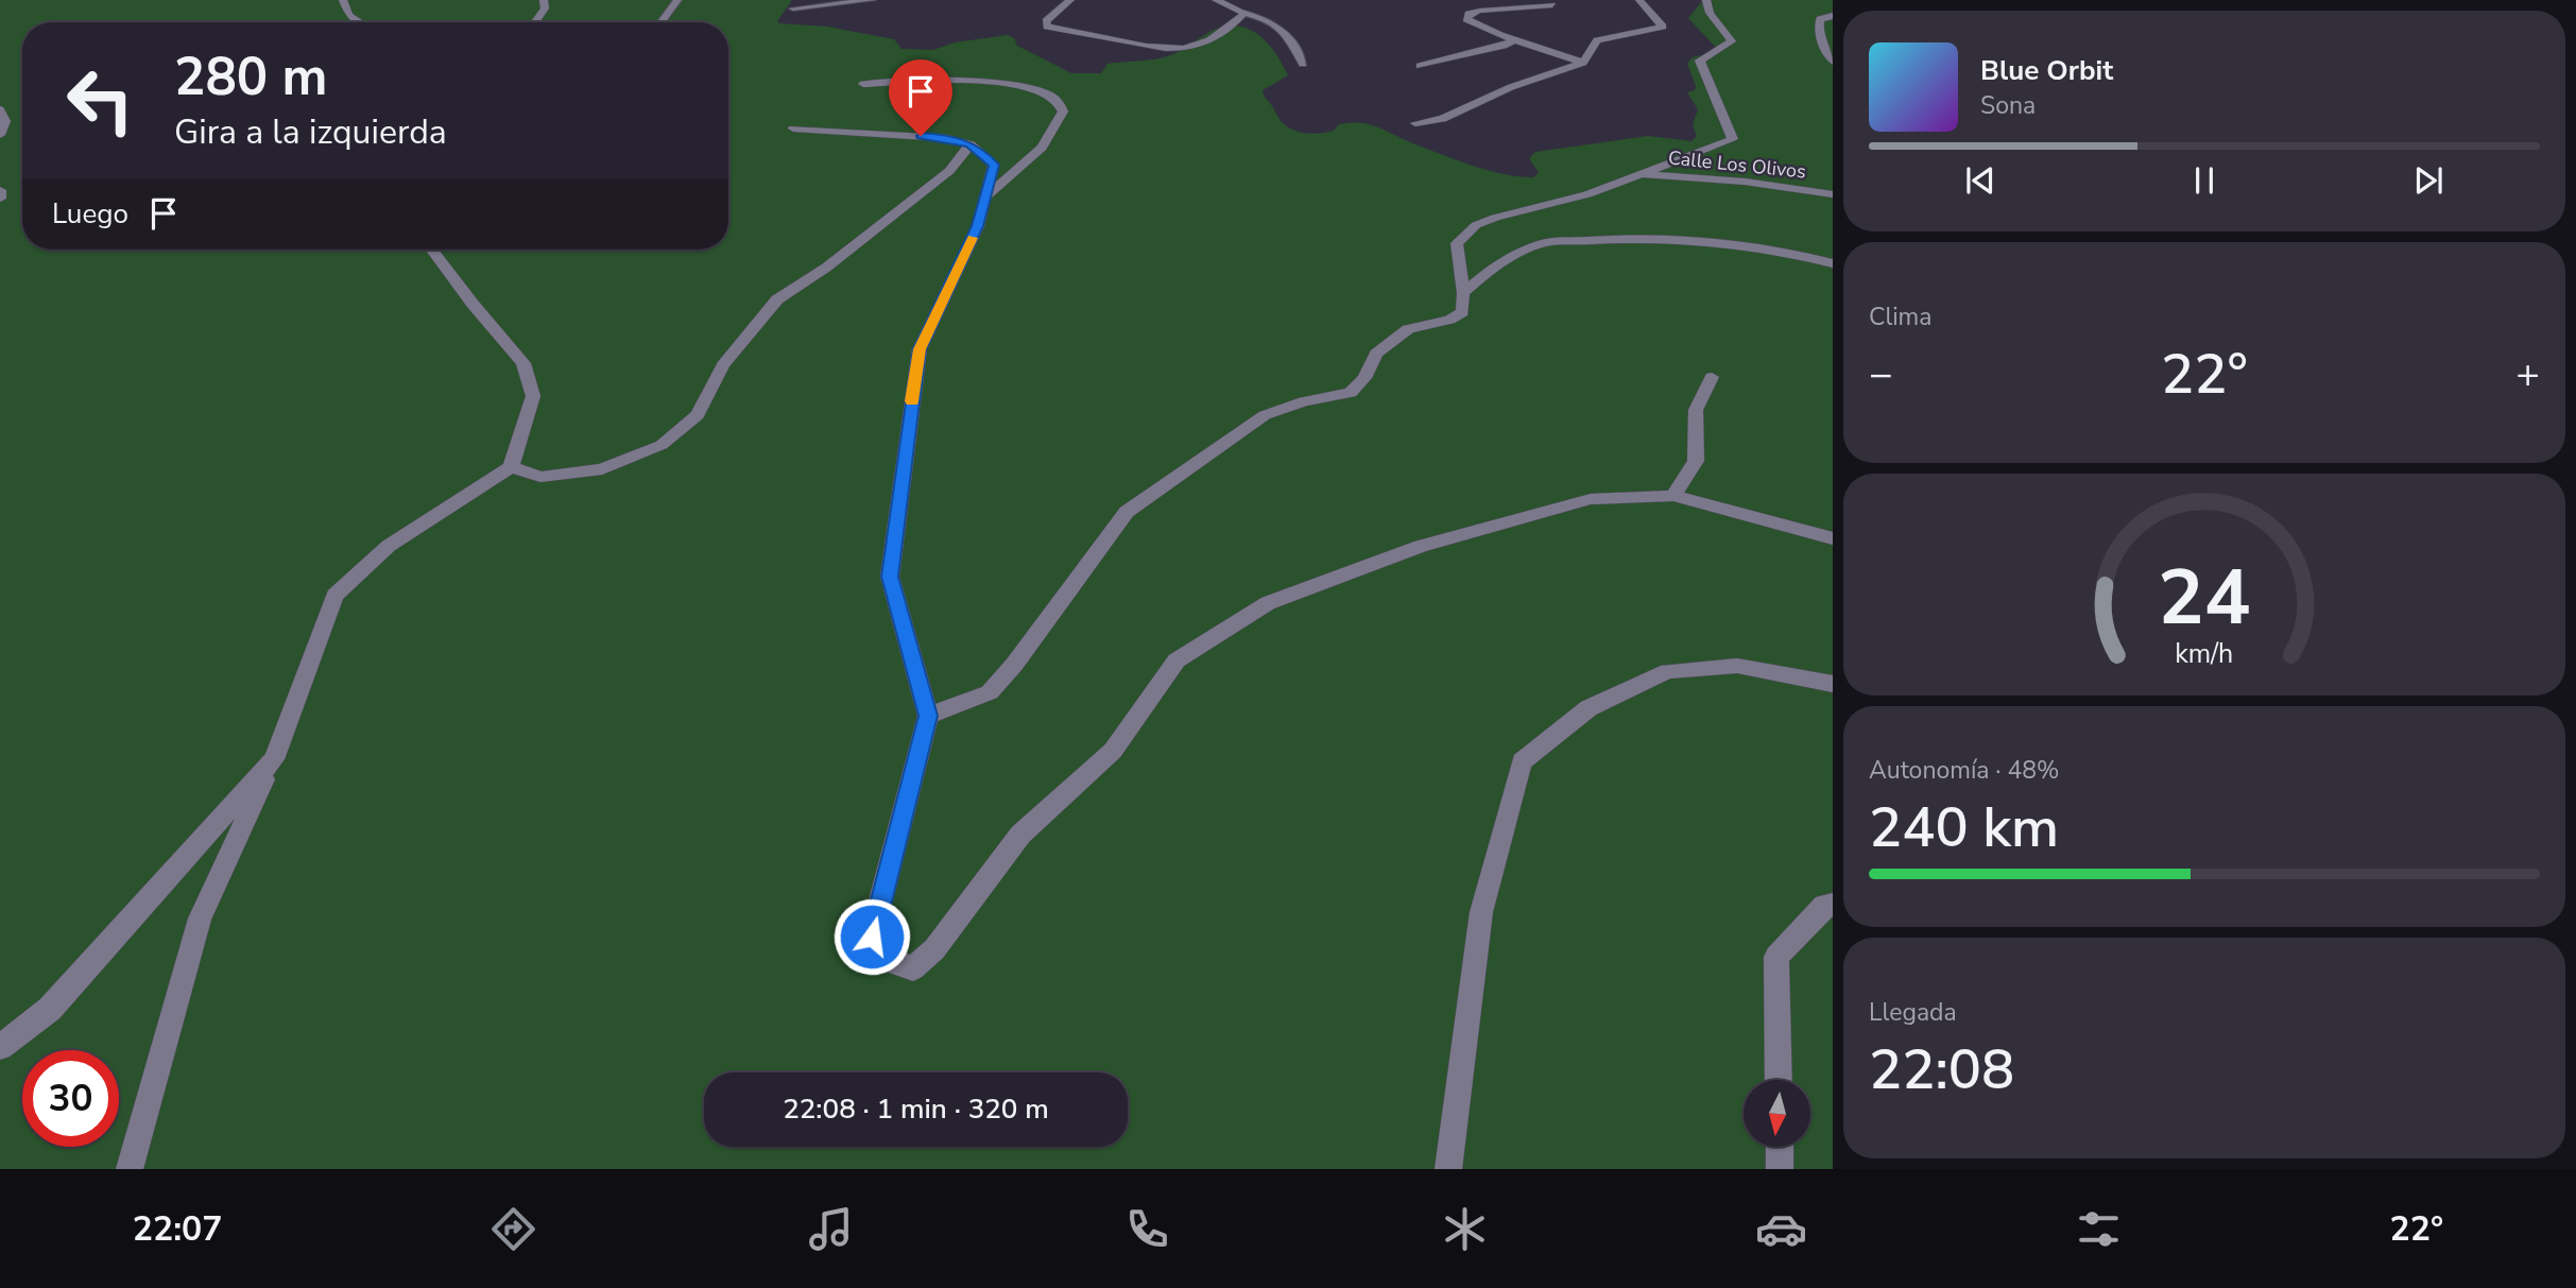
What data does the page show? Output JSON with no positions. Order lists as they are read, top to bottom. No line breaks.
{"streets":{"street":["Calle Los Olivos"]},"north":"bottom","page":{"turn":["280 m","Gira a la izquierda"],"song":["Blue Orbit","Sona"],"then":"Luego","tile":["Clima",["Autonomía · 48%","240 km"],["Llegada","22:08"]],"heat":["−","22°","+"],"limit":"30","trip":"22:08 · 1 min · 320 m","tabs":["22:07","22°"],"gauge":["24","km/h"]}}
